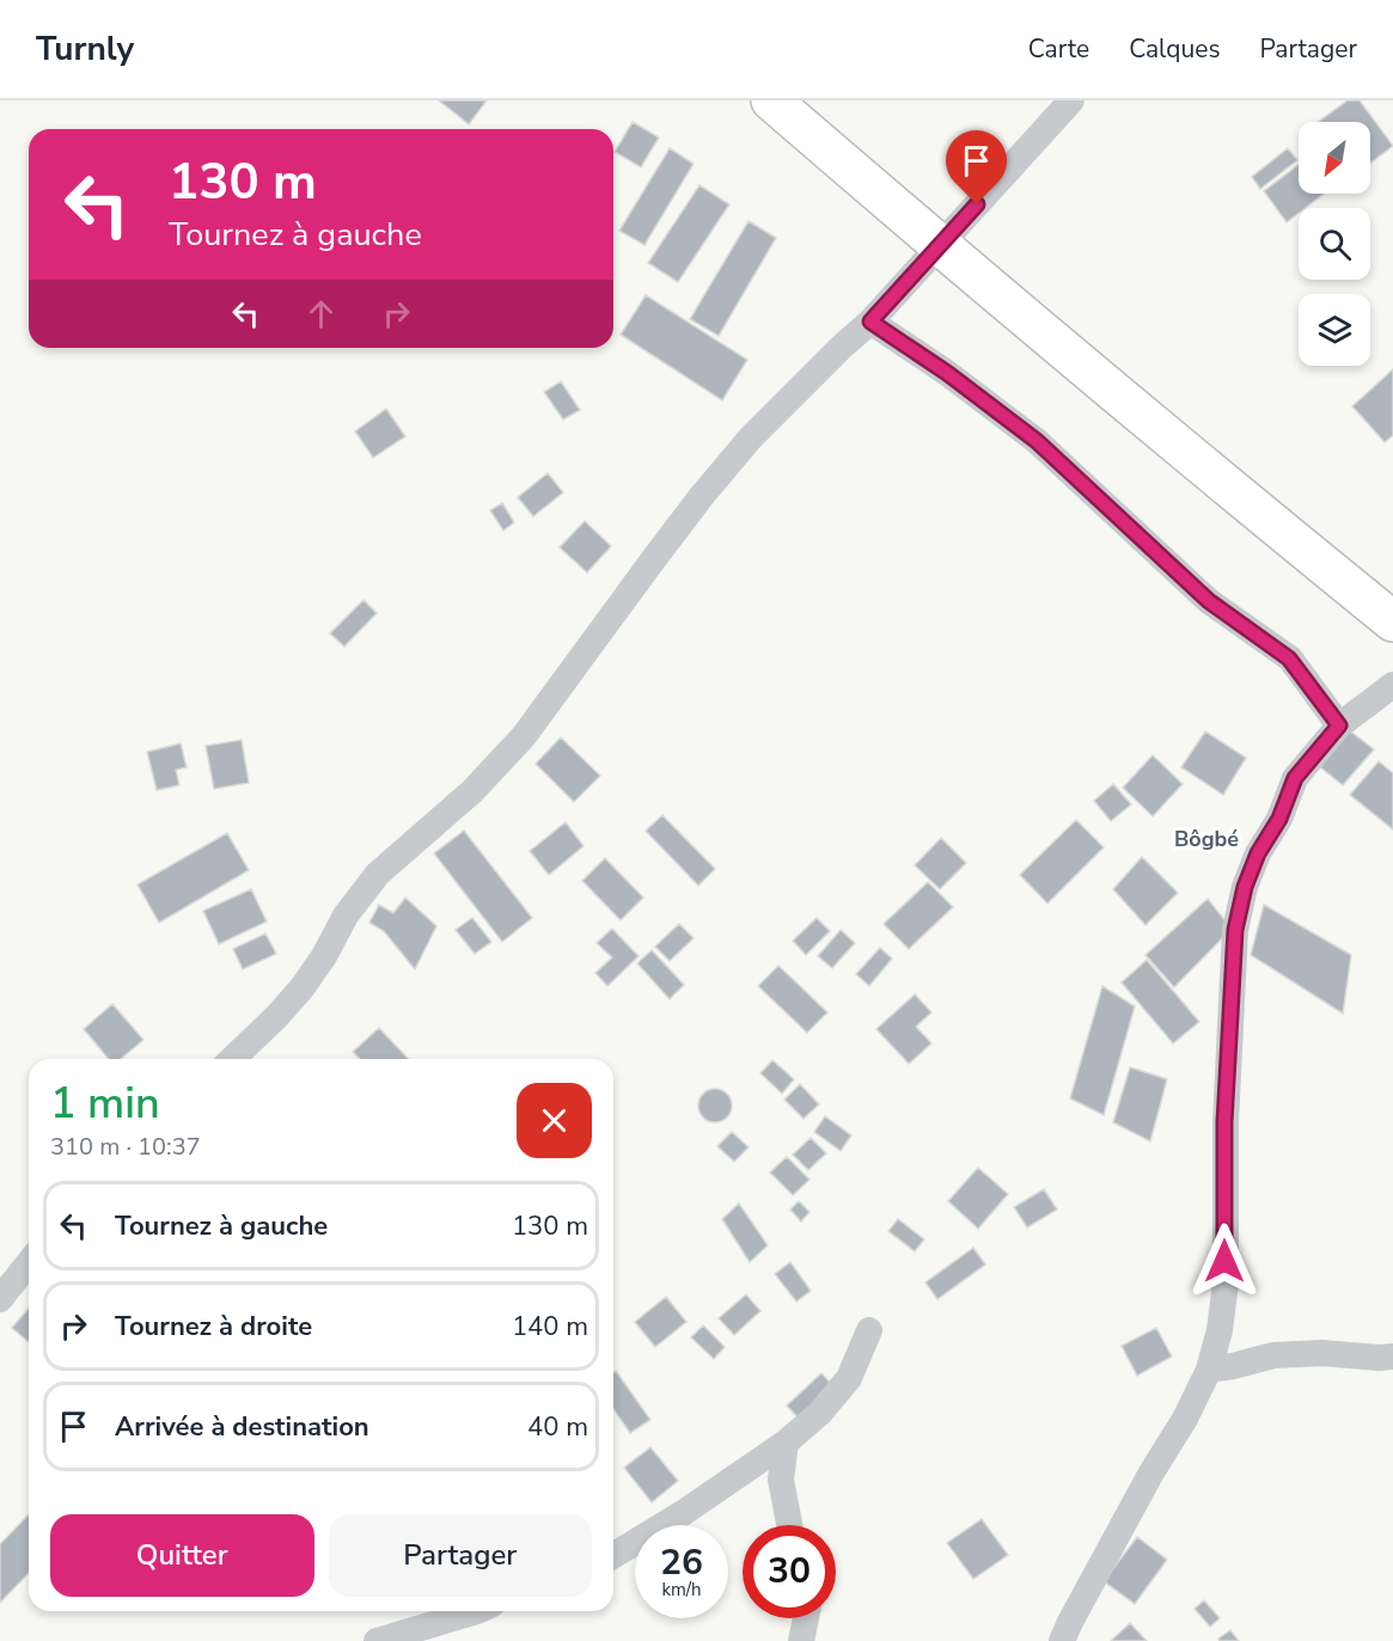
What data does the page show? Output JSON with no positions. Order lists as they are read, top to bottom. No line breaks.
{"districts":["Bôgbé"],"north":"bottom left","page":{"header":"Turnly","nav":["Carte","Calques","Partager"],"turn":["130 m","Tournez à gauche"],"heading":["1 min","310 m · 10:37"],"list":[{"name":"Tournez à gauche","value":"130 m"},{"name":"Tournez à droite","value":"140 m"},{"name":"Arrivée à destination","value":"40 m"}],"buttons":["Quitter","Partager"],"speed":"26 km/h","limit":"30"}}
